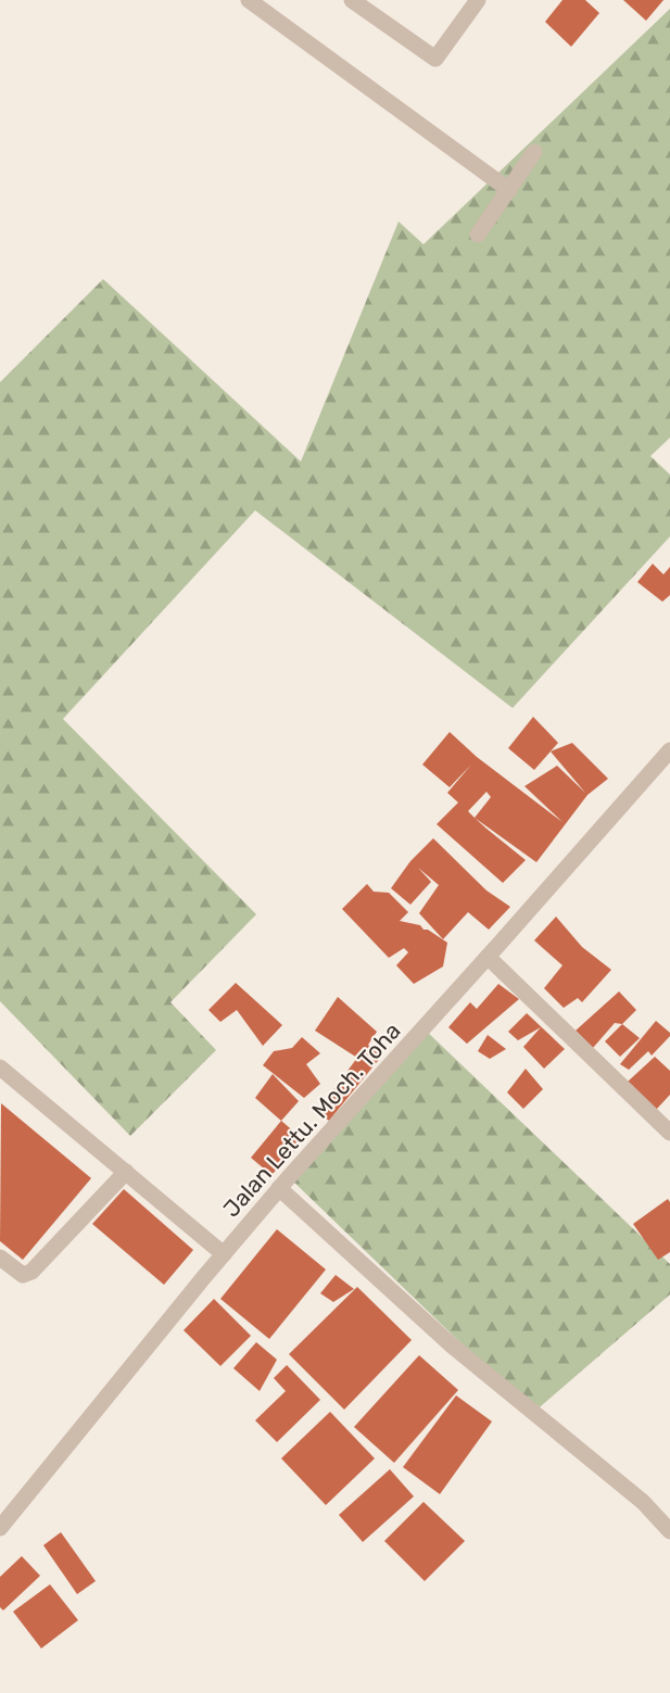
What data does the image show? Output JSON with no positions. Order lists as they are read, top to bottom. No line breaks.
{"streets":{"street":["Jalan Lettu. Moch. Toha"]}}
